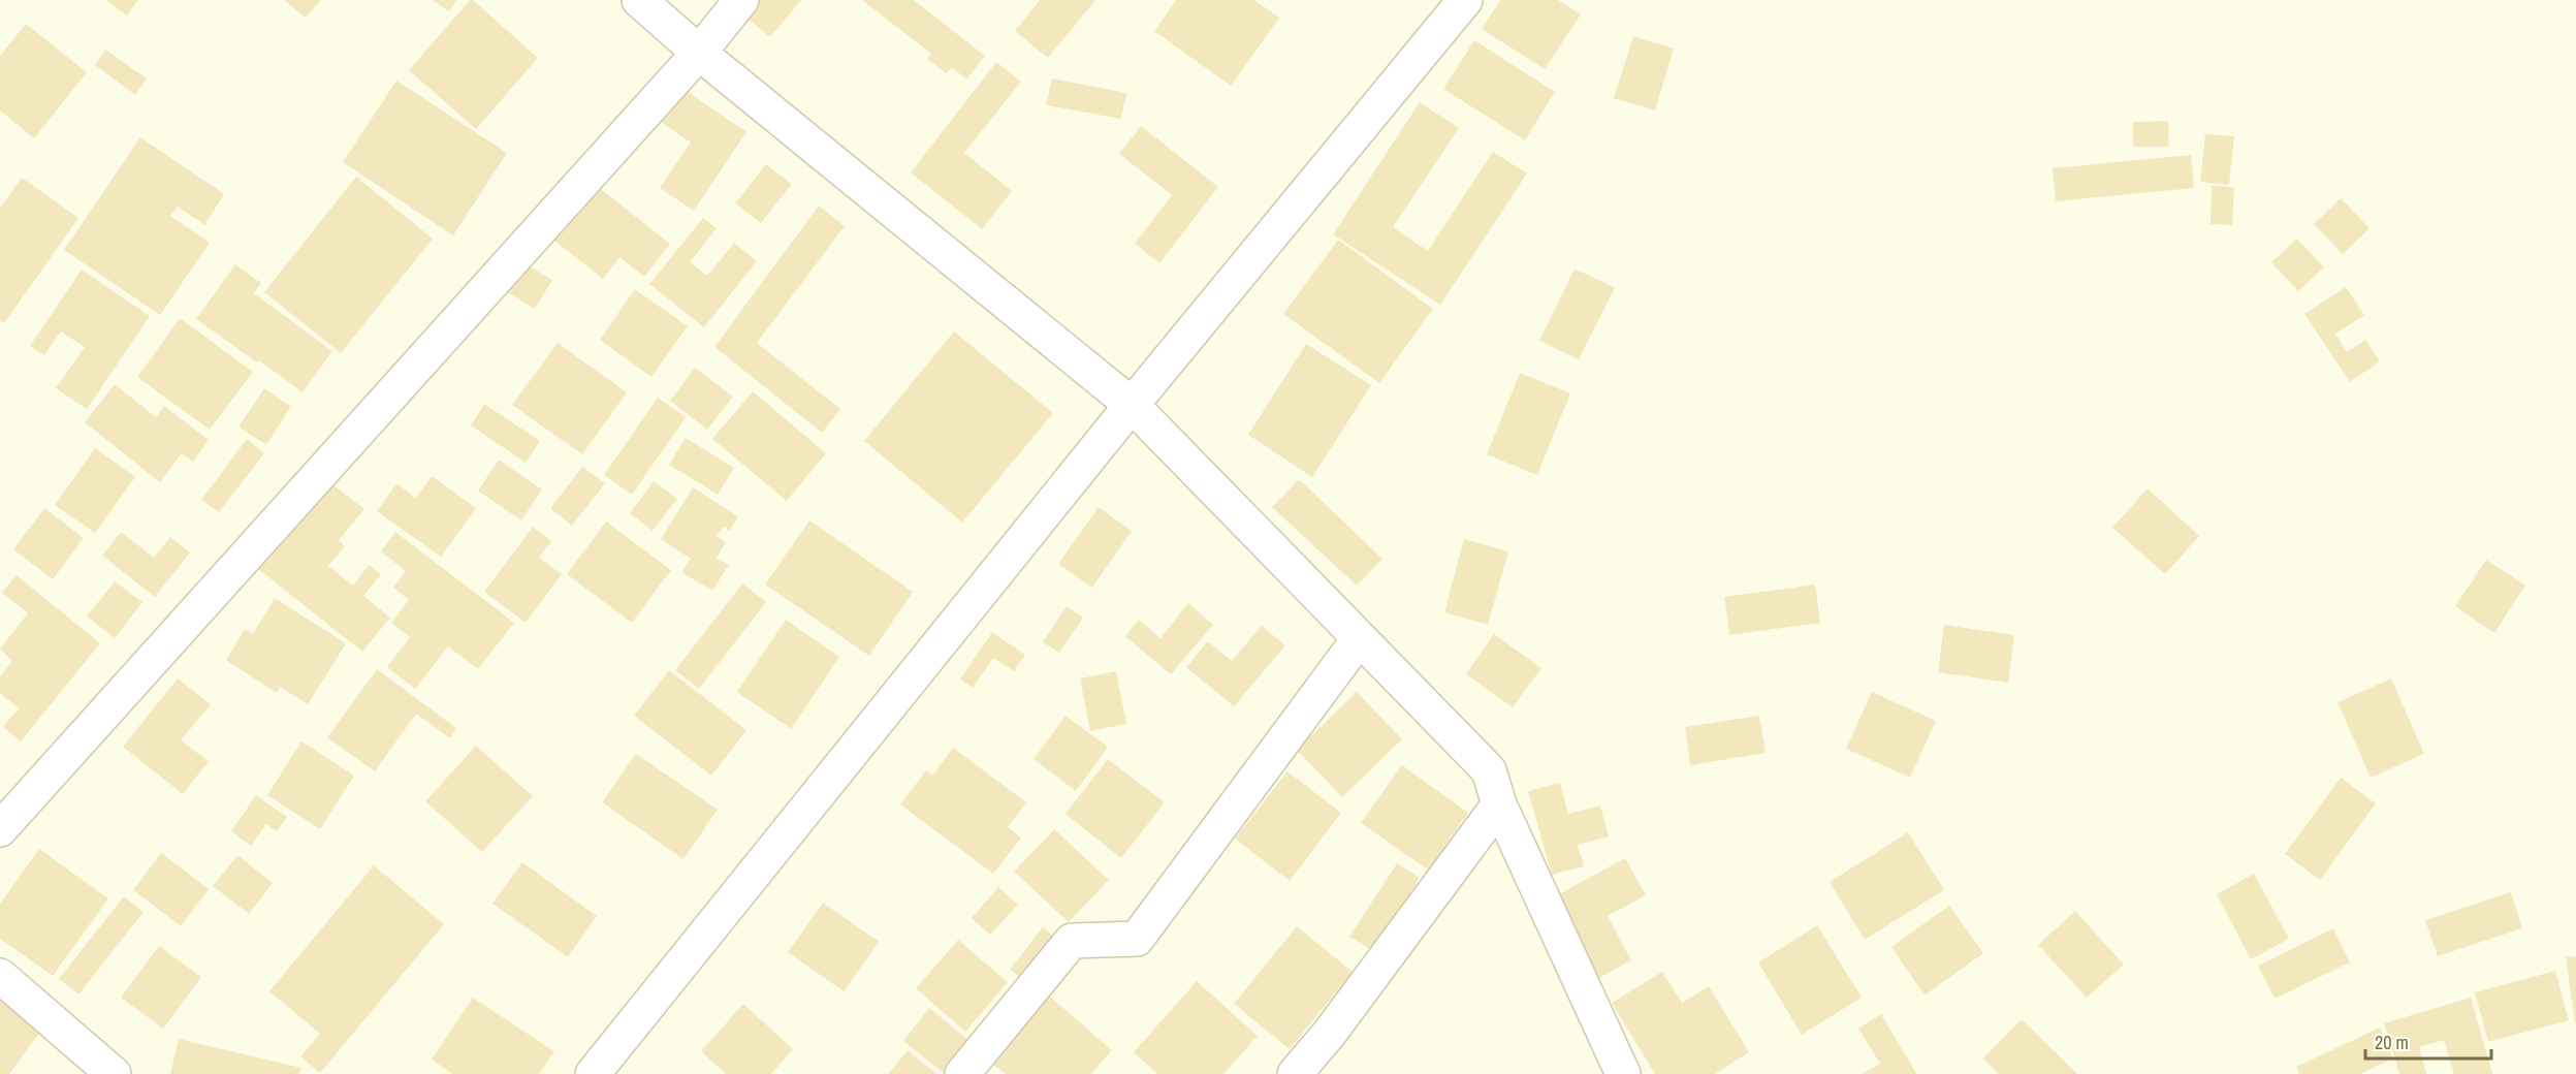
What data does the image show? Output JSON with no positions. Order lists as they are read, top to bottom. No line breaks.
{"scale_bar":"20 m"}
